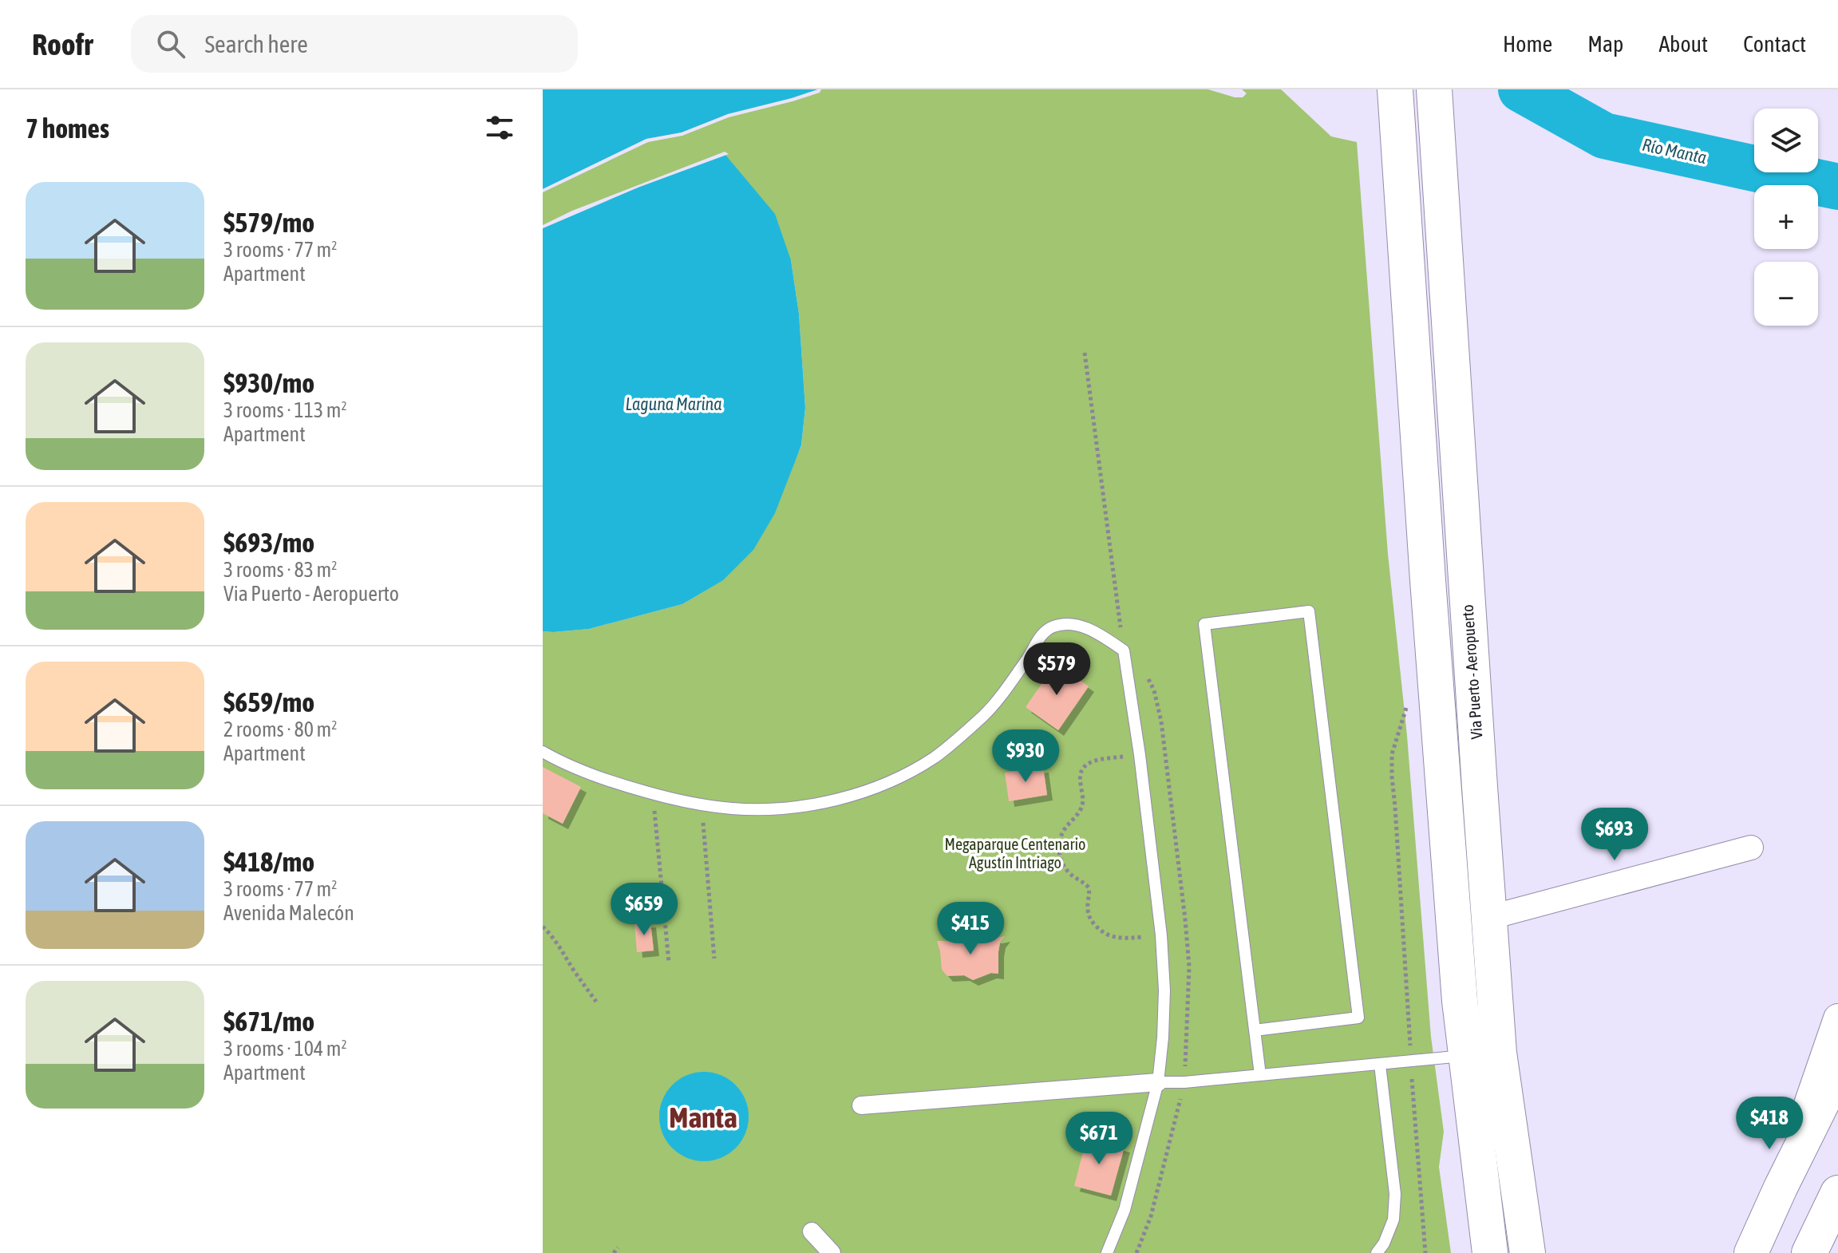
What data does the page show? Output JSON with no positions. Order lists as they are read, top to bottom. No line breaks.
{"streets":{"main road":["Via Puerto - Aeropuerto"]},"districts":["Manta"],"water":["Río Manta","Laguna Marina"],"parks":["Megaparque Centenario Agustín Intriago"],"page":{"header":"Roofr","search":"Search here","nav":["Home","Map","About","Contact"],"heading":"7 homes","map_buttons":["+","−"],"list":[{"name":"$579/mo","note":"3 rooms · 77 m² · Apartment"},{"name":"$930/mo","note":"3 rooms · 113 m² · Apartment"},{"name":"$693/mo","note":"3 rooms · 83 m² · Via Puerto - Aeropuerto"},{"name":"$659/mo","note":"2 rooms · 80 m² · Apartment"},{"name":"$418/mo","note":"3 rooms · 77 m² · Avenida Malecón"},{"name":"$671/mo","note":"3 rooms · 104 m² · Apartment"}],"price":["$579","$930","$693","$659","$415","$418","$671"]}}
